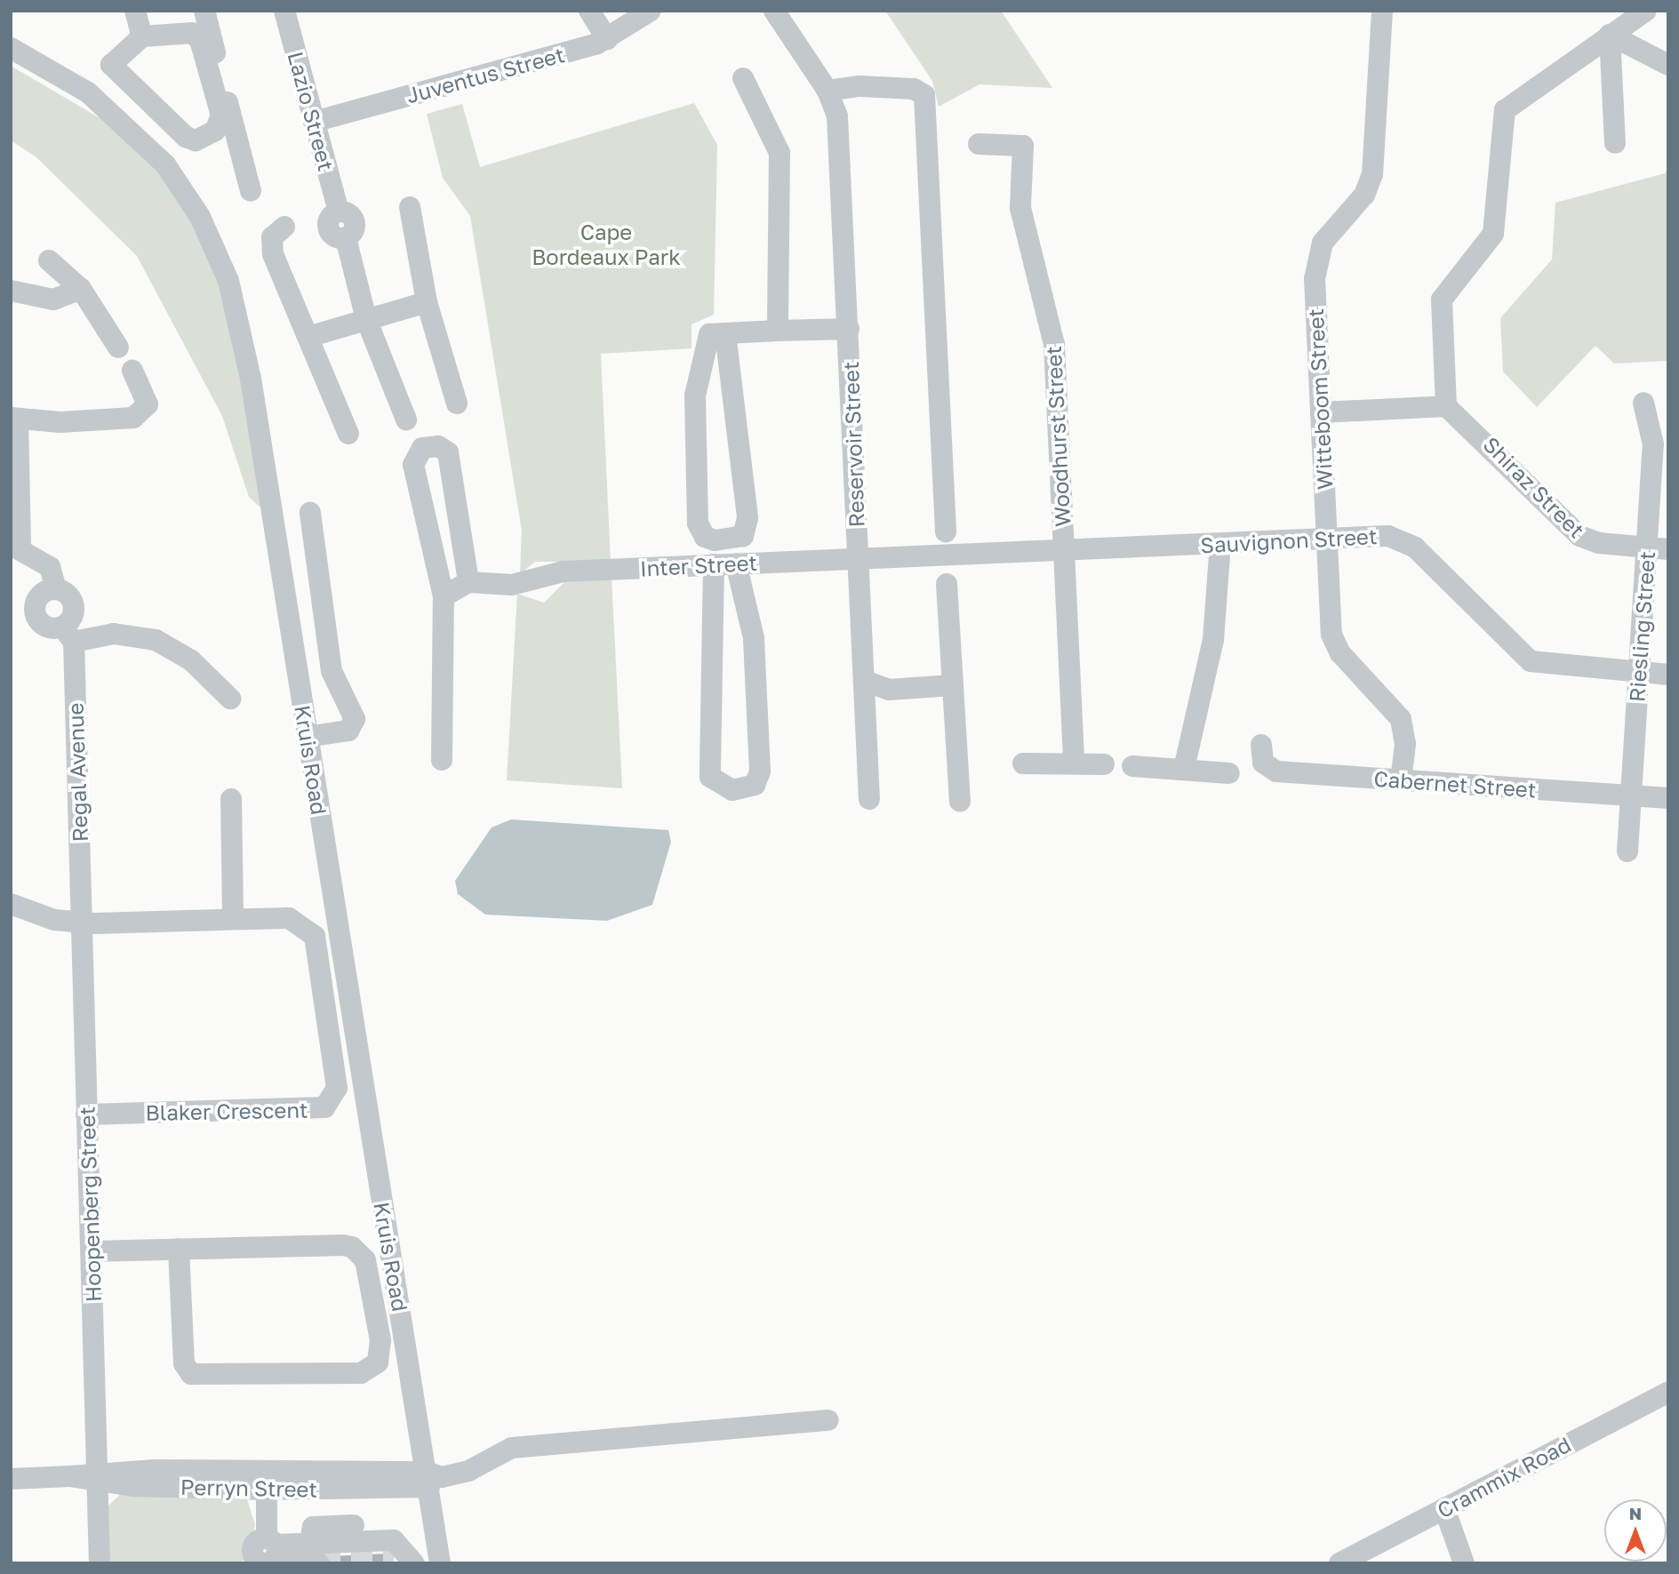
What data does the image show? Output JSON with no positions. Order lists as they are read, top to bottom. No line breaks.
{"streets":{"street":["Juventus Street","Lazio Street","Witteboom Street","Woodhurst Street","Reservoir Street","Shiraz Street","Sauvignon Street","Inter Street","Riesling Street","Kruis Road","Regal Avenue","Cabernet Street","Blaker Crescent","Hoopenberg Street","Crammix Road","Perryn Street"]},"crossings":[["Juventus Street","Lazio Street"],["Witteboom Street","Sauvignon Street"],["Witteboom Street","Cabernet Street"],["Woodhurst Street","Sauvignon Street"],["Reservoir Street","Sauvignon Street"],["Reservoir Street","Inter Street"],["Shiraz Street","Riesling Street"],["Sauvignon Street","Inter Street"],["Sauvignon Street","Riesling Street"],["Riesling Street","Cabernet Street"],["Kruis Road","Perryn Street"],["Regal Avenue","Blaker Crescent"],["Regal Avenue","Hoopenberg Street"],["Blaker Crescent","Hoopenberg Street"],["Hoopenberg Street","Perryn Street"]],"parks":["Cape Bordeaux Park"],"north":"top"}
